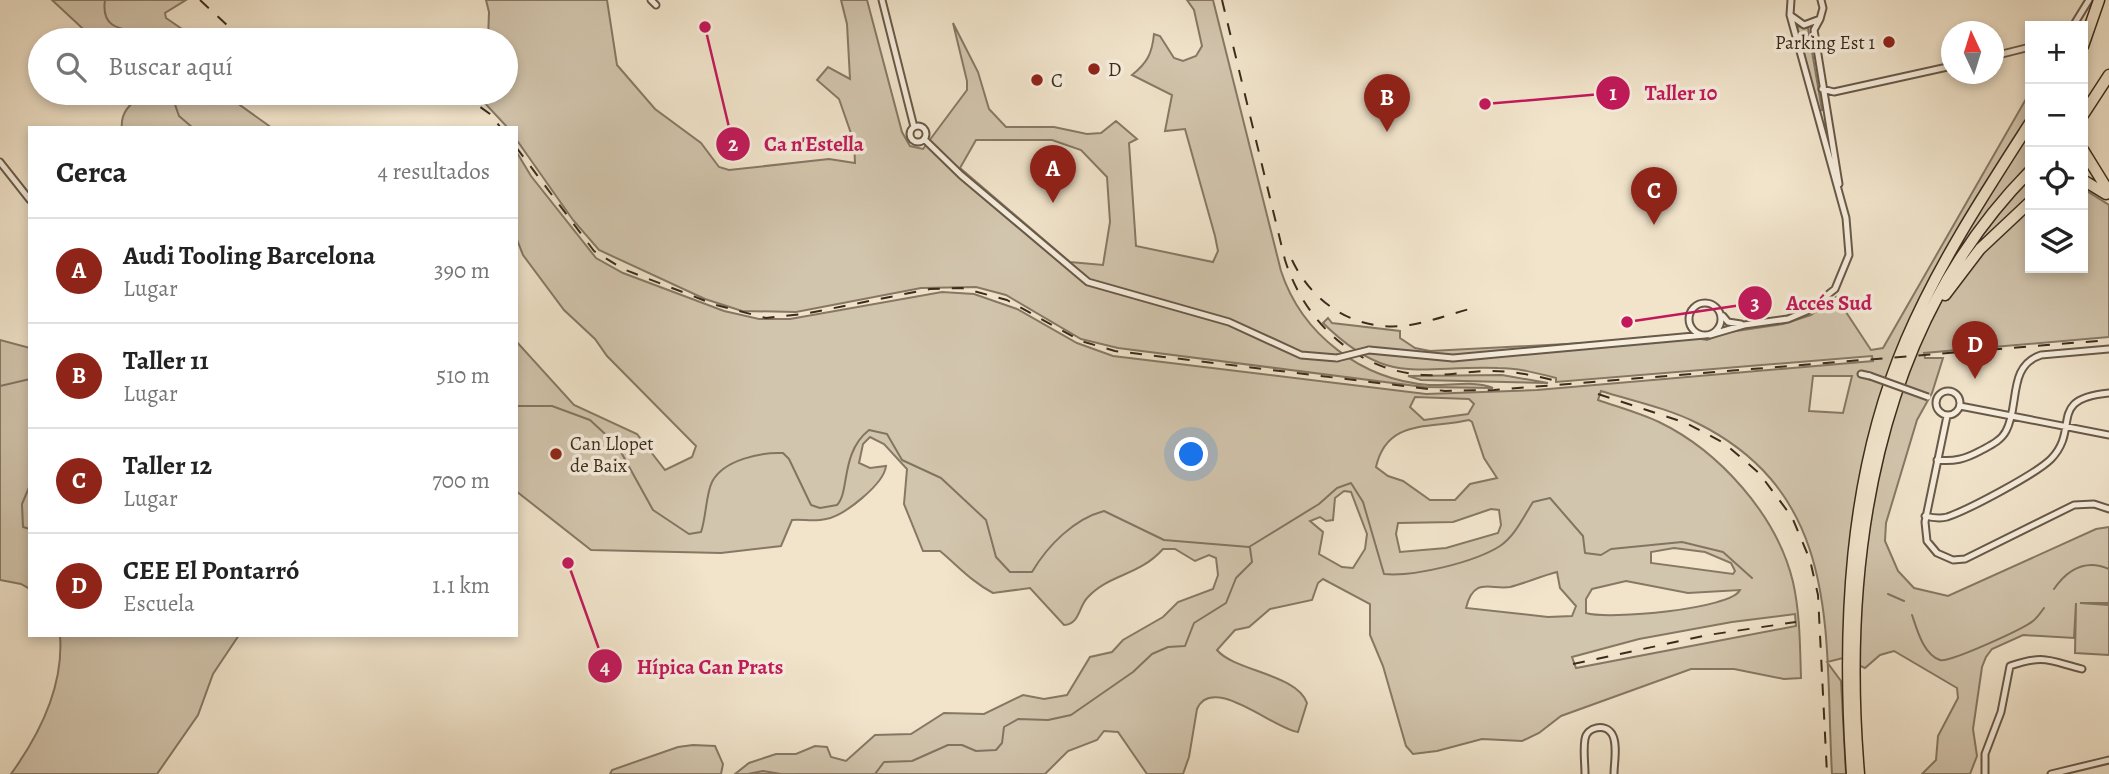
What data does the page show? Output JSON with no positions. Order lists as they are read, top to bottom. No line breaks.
{"places":["Ca n'Estella","Parking Est 1","D","C","Taller 10","Accés Sud","Can Llopet de Baix","Hípica Can Prats"],"north":"top","page":{"map_buttons":["+","−"],"search":"Buscar aquí","pins":["B","A","C","D"],"heading":["Cerca","4 resultados"],"list":[{"mark":"A","name":"Audi Tooling Barcelona","note":"Lugar","value":"390 m"},{"mark":"B","name":"Taller 11","note":"Lugar","value":"510 m"},{"mark":"C","name":"Taller 12","note":"Lugar","value":"700 m"},{"mark":"D","name":"CEE El Pontarró","note":"Escuela","value":"1.1 km"}]}}
